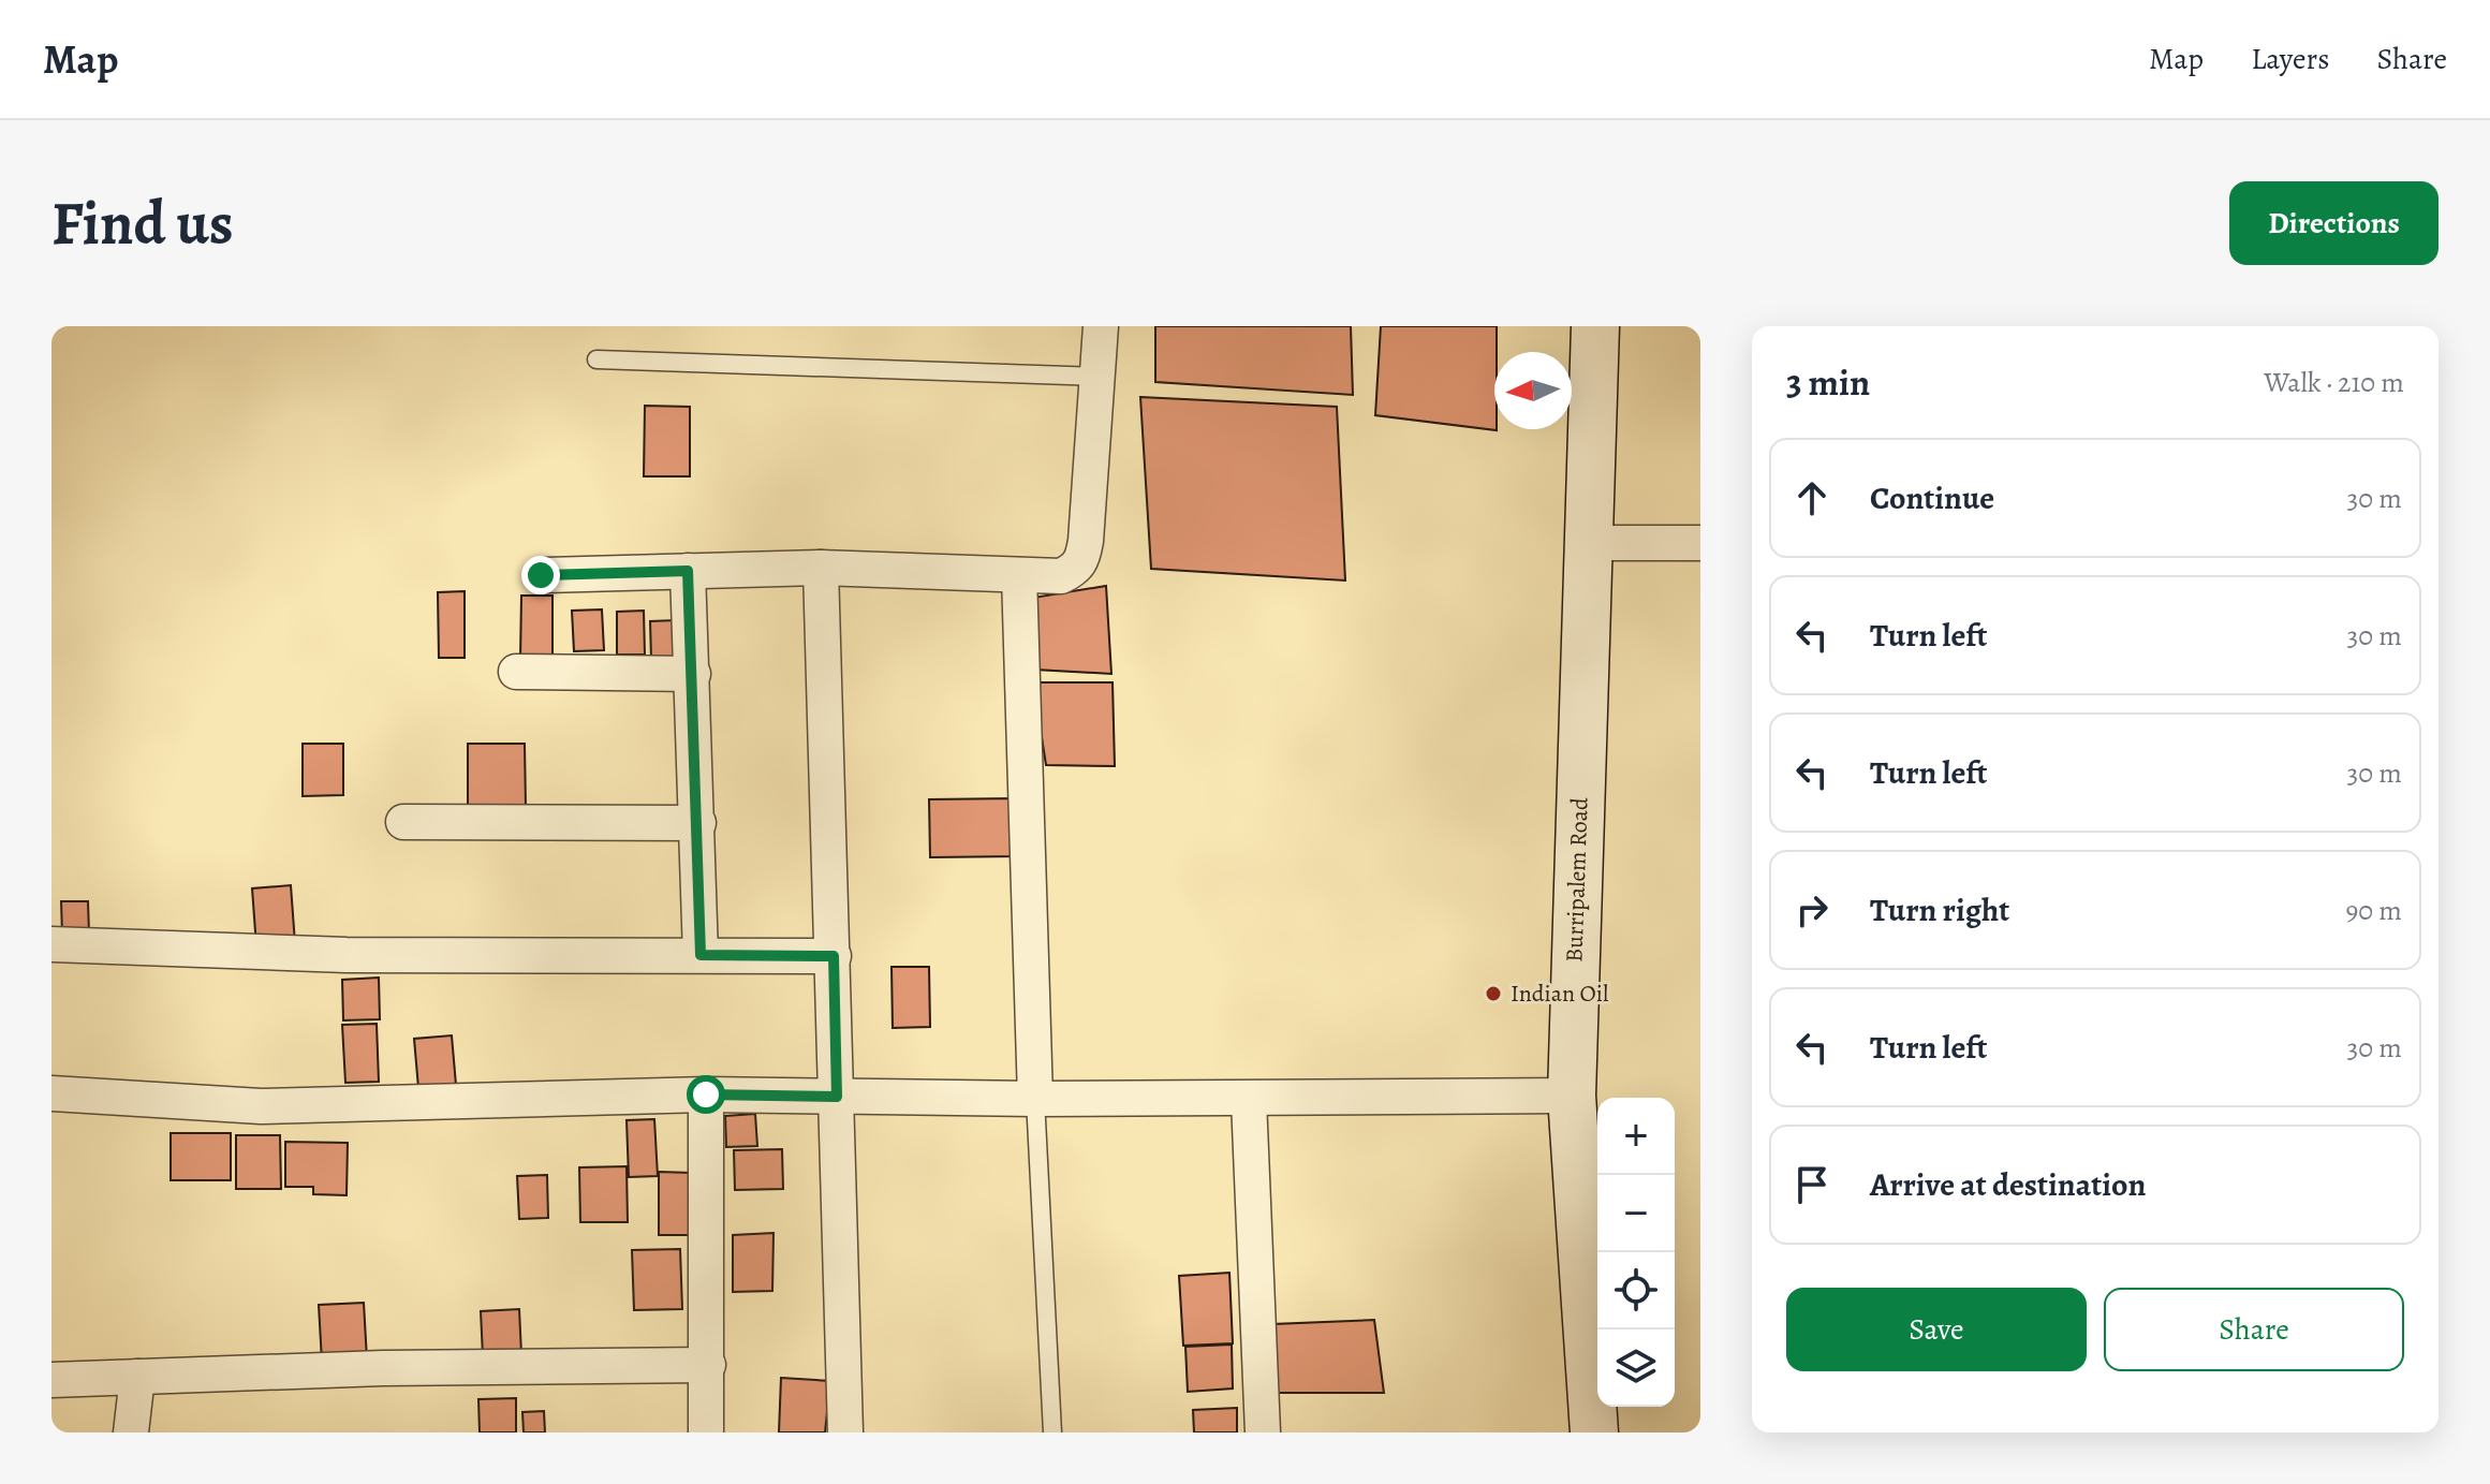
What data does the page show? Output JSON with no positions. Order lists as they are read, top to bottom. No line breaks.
{"streets":{"main road":["Burripalem Road"]},"places":["Indian Oil"],"north":"left","page":{"header":"Map","nav":["Map","Layers","Share"],"buttons":["Directions",["Save","Share"]],"title":"Find us","heading":["3 min","Walk · 210 m"],"list":[["Continue","30 m"],["Turn left","30 m"],["Turn left","30 m"],["Turn right","90 m"],["Turn left","30 m"],"Arrive at destination"],"map_buttons":["+","−"]}}
